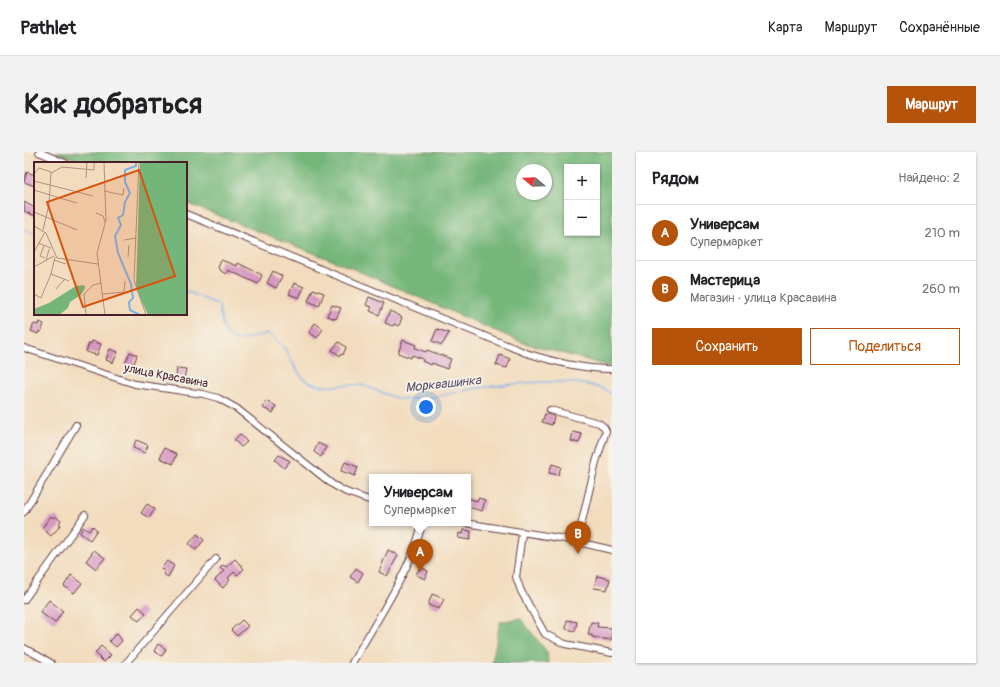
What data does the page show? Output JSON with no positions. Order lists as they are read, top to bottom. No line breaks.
{"streets":{"street":["улица Красавина"]},"water":["Морквашинка"],"north":"left","page":{"header":"Pathlet","nav":["Карта","Маршрут","Сохранённые"],"buttons":["Маршрут",["Сохранить","Поделиться"]],"title":"Как добраться","heading":["Рядом","Найдено: 2"],"map_buttons":["+","−"],"list":[{"mark":"A","name":"Универсам","note":"Супермаркет","value":"210 m"},{"mark":"B","name":"Мастерица","note":"Магазин · улица Красавина","value":"260 m"}],"popup":["Универсам","Супермаркет"],"pins":["B","A"]}}
